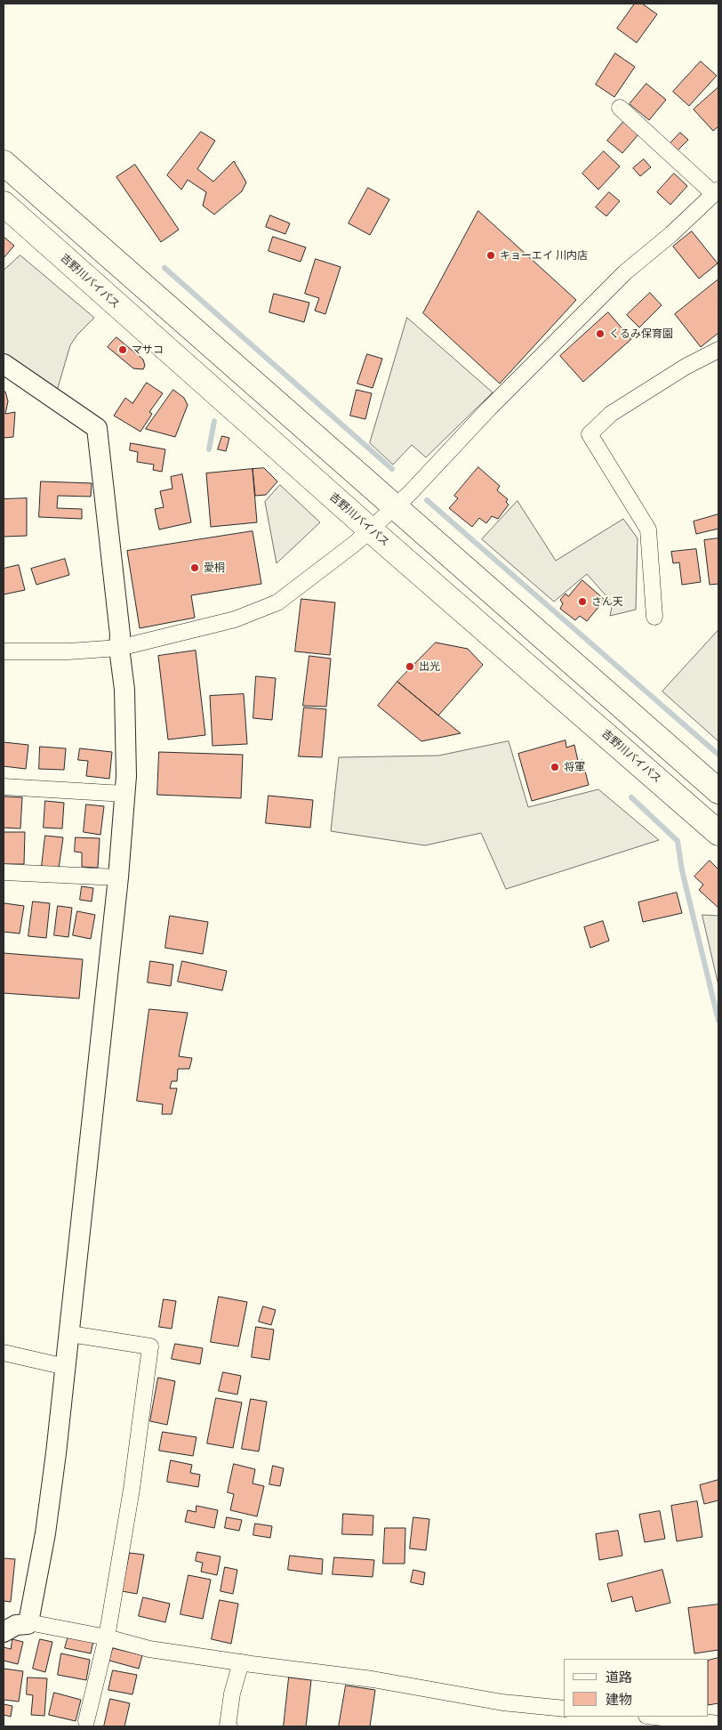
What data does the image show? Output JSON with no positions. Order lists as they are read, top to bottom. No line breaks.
{"streets":{"highway":["吉野川バイパス"]},"places":["キョーエイ 川内店","くるみ保育園","マサコ","愛桐","さん天","出光","将軍"],"legend":["道路","建物"]}
